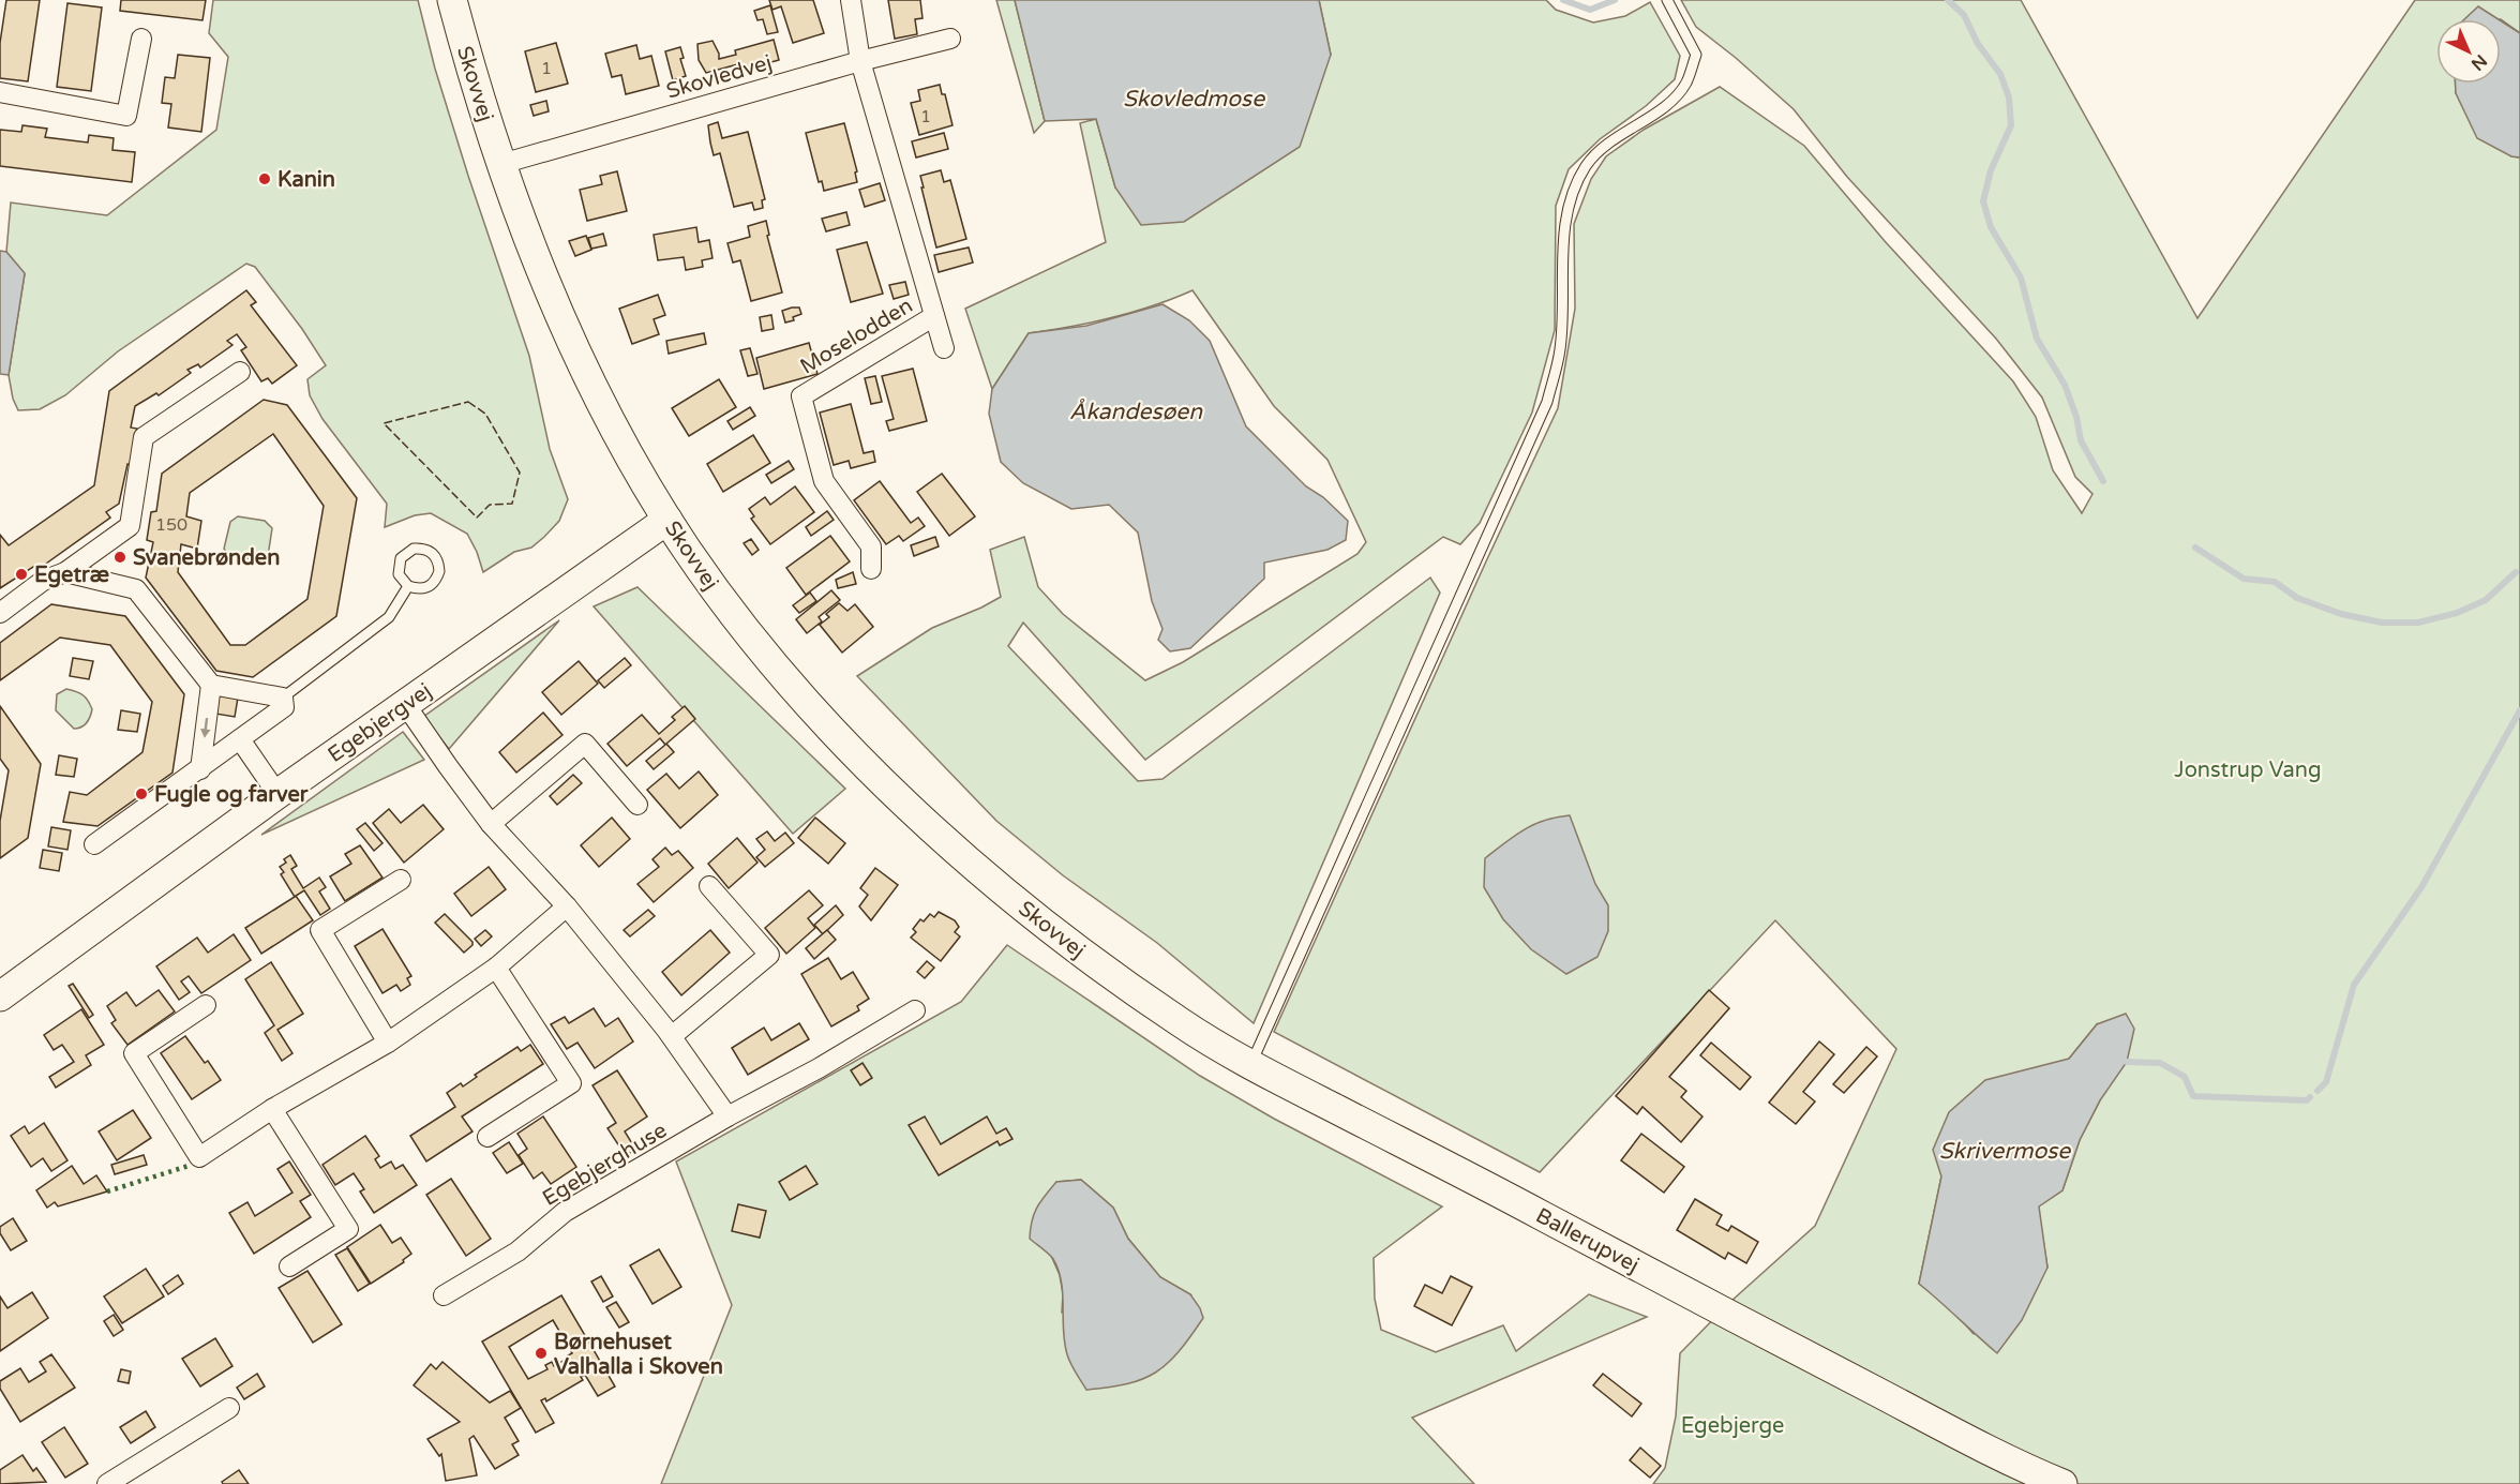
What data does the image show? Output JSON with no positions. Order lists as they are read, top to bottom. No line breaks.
{"streets":{"street":["Skovledvej","Skovvej","Moselodden","Egebjergvej","Egebjerghuse","Ballerupvej"]},"crossings":[["Skovledvej","Skovvej"],["Skovledvej","Moselodden"],["Skovvej","Egebjergvej"],["Skovvej","Ballerupvej"]],"water":["Skovledmose","Åkandesøen","Skrivermose"],"parks":["Jonstrup Vang","Egebjerge"],"places":["Kanin","Svanebrønden","Egetræ","Fugle og farver","Børnehuset Valhalla i Skoven"],"house_numbers":["1","1","150"],"north":"bottom right"}
